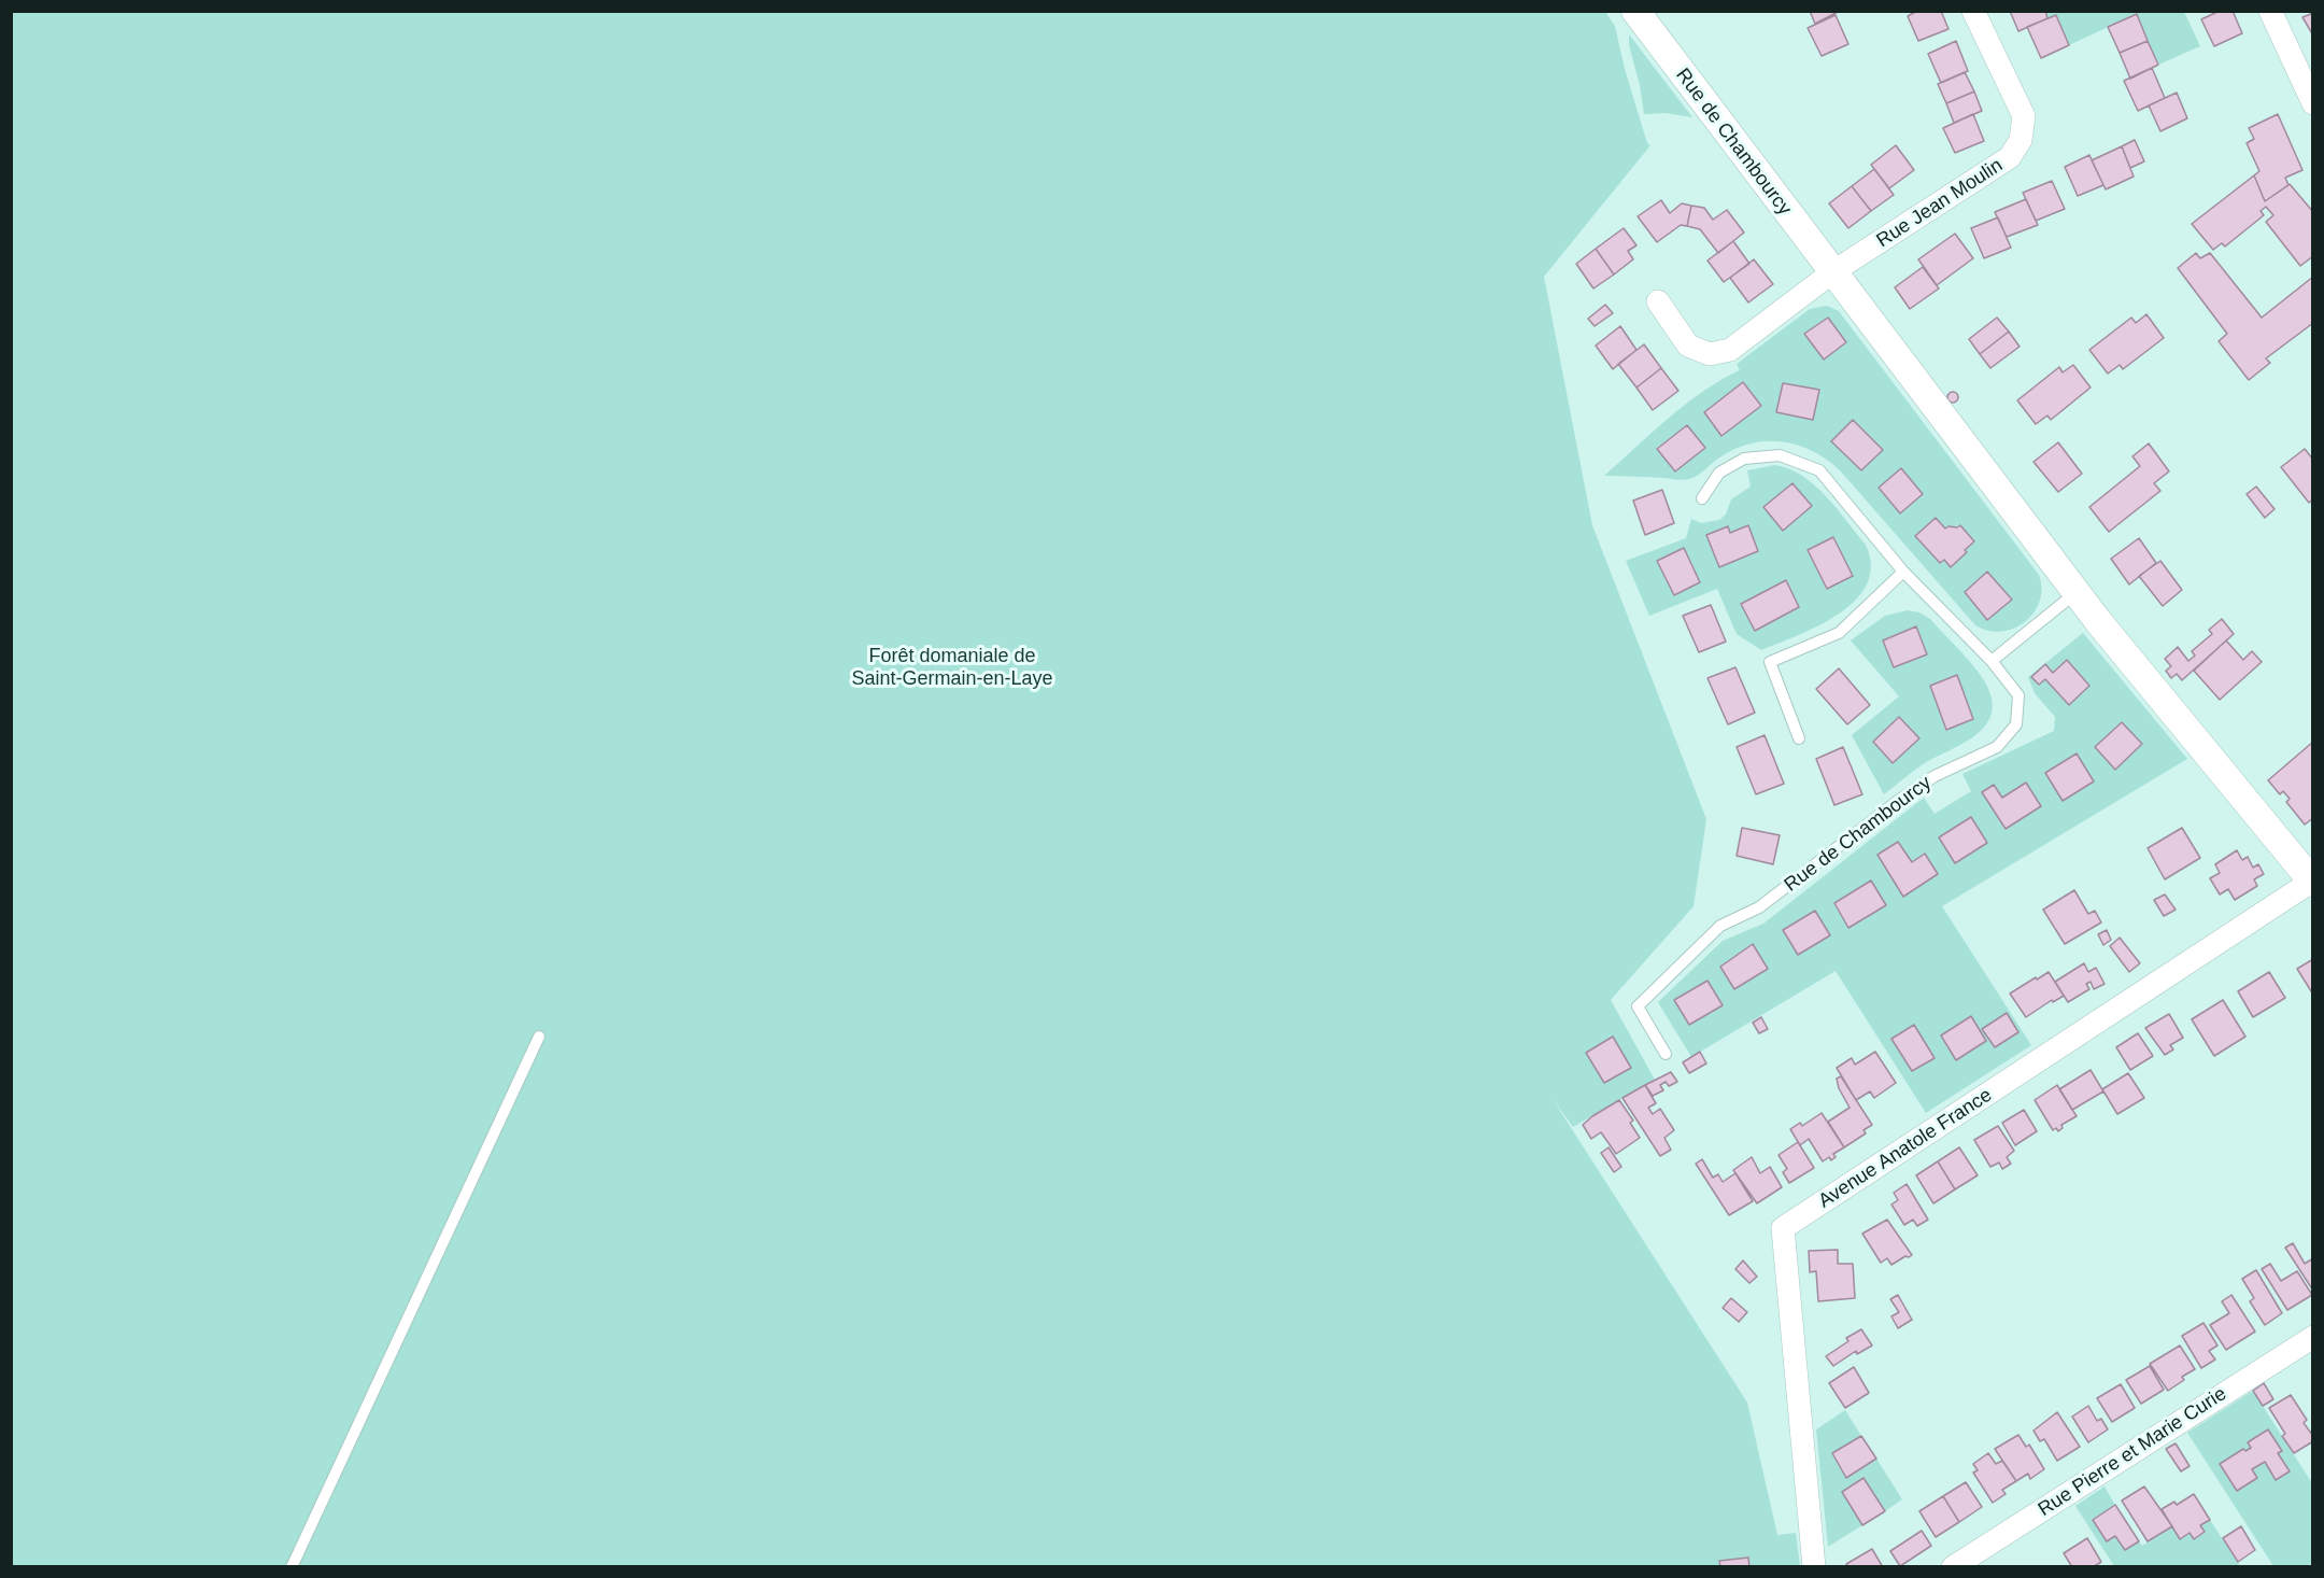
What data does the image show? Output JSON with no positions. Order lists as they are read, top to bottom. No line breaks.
{"streets":{"street":["Rue de Chambourcy","Rue Jean Moulin","Avenue Anatole France","Rue Pierre et Marie Curie"]},"crossings":[["Rue de Chambourcy","Rue Jean Moulin"],["Rue de Chambourcy","Avenue Anatole France"]],"parks":["Forêt domaniale de Saint-Germain-en-Laye"]}
